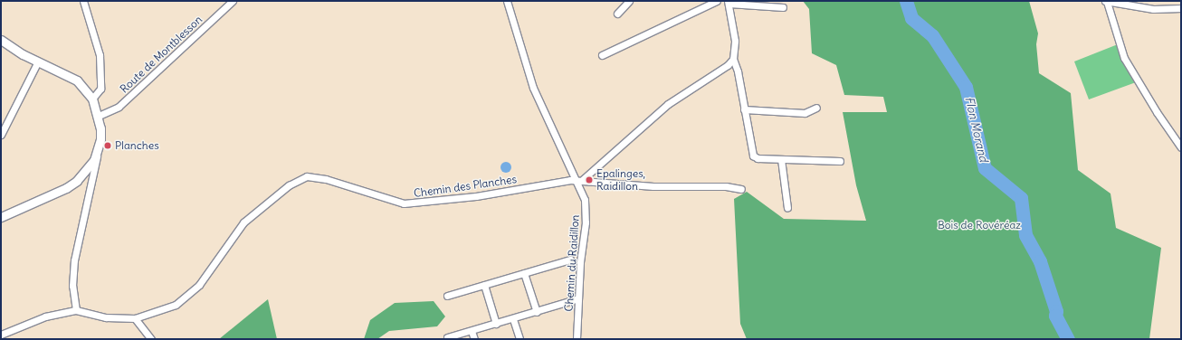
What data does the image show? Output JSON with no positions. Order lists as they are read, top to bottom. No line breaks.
{"streets":{"street":["Route de Montblesson","Chemin des Planches","Chemin du Raidillon"]},"crossings":[["Chemin des Planches","Chemin du Raidillon"]],"water":["Flon Morand"],"parks":["Bois de Rovéréaz"],"places":["Planches","Epalinges, Raidillon"]}
